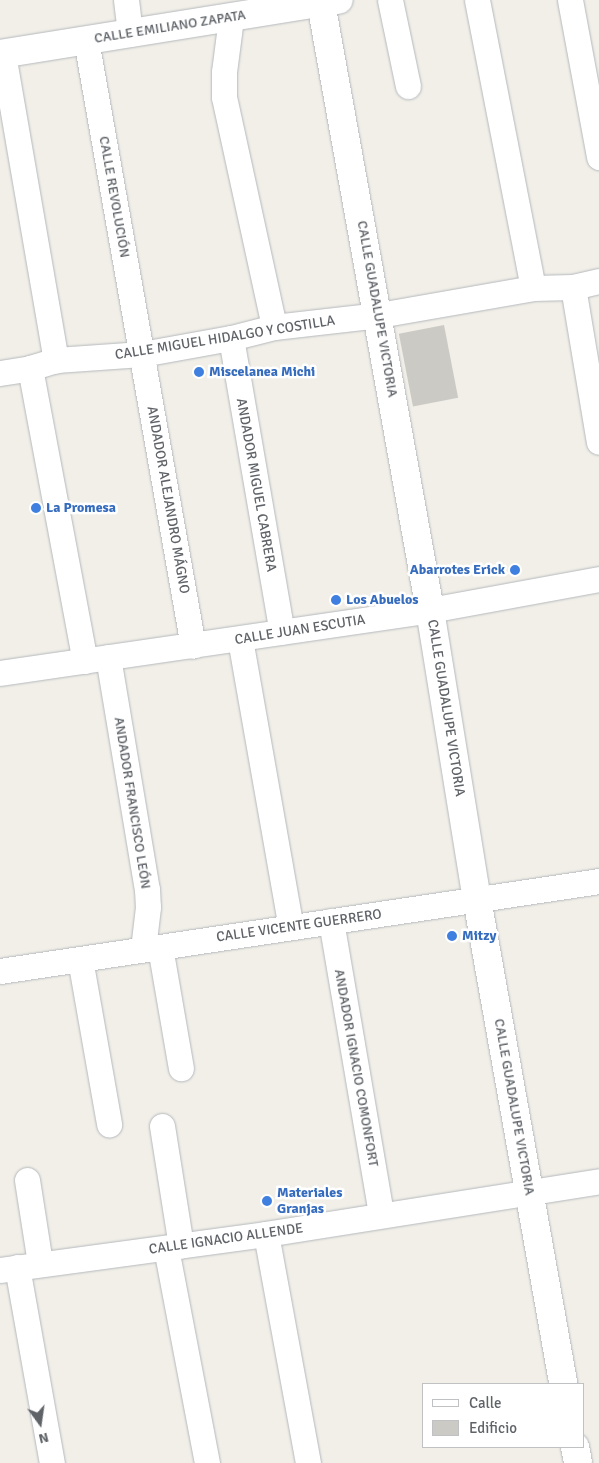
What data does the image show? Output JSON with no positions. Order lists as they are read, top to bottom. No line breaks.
{"streets":{"street":["CALLE EMILIANO ZAPATA","CALLE REVOLUCIÓN","CALLE GUADALUPE VICTORIA","CALLE MIGUEL HIDALGO Y COSTILLA","ANDADOR MIGUEL CABRERA","ANDADOR ALEJANDRO MÁGNO","CALLE JUAN ESCUTIA","ANDADOR FRANCISCO LEÓN","CALLE VICENTE GUERRERO","ANDADOR IGNACIO COMONFORT","CALLE IGNACIO ALLENDE"]},"crossings":[["CALLE EMILIANO ZAPATA","CALLE REVOLUCIÓN"],["CALLE EMILIANO ZAPATA","CALLE GUADALUPE VICTORIA"],["CALLE REVOLUCIÓN","CALLE MIGUEL HIDALGO Y COSTILLA"],["CALLE REVOLUCIÓN","ANDADOR ALEJANDRO MÁGNO"],["CALLE GUADALUPE VICTORIA","CALLE MIGUEL HIDALGO Y COSTILLA"],["CALLE GUADALUPE VICTORIA","CALLE JUAN ESCUTIA"],["CALLE GUADALUPE VICTORIA","CALLE VICENTE GUERRERO"],["CALLE GUADALUPE VICTORIA","CALLE IGNACIO ALLENDE"],["CALLE MIGUEL HIDALGO Y COSTILLA","ANDADOR MIGUEL CABRERA"],["CALLE MIGUEL HIDALGO Y COSTILLA","ANDADOR ALEJANDRO MÁGNO"],["CALLE MIGUEL HIDALGO Y COSTILLA","ANDADOR FRANCISCO LEÓN"],["ANDADOR MIGUEL CABRERA","CALLE JUAN ESCUTIA"],["ANDADOR ALEJANDRO MÁGNO","CALLE JUAN ESCUTIA"],["CALLE JUAN ESCUTIA","ANDADOR FRANCISCO LEÓN"],["ANDADOR FRANCISCO LEÓN","CALLE VICENTE GUERRERO"],["CALLE VICENTE GUERRERO","ANDADOR IGNACIO COMONFORT"],["ANDADOR IGNACIO COMONFORT","CALLE IGNACIO ALLENDE"]],"places":["Miscelanea Michi","La Promesa","Abarrotes Erick","Los Abuelos","Mitzy","Materiales Granjas"],"legend":["Calle","Edificio"],"north":"bottom"}
